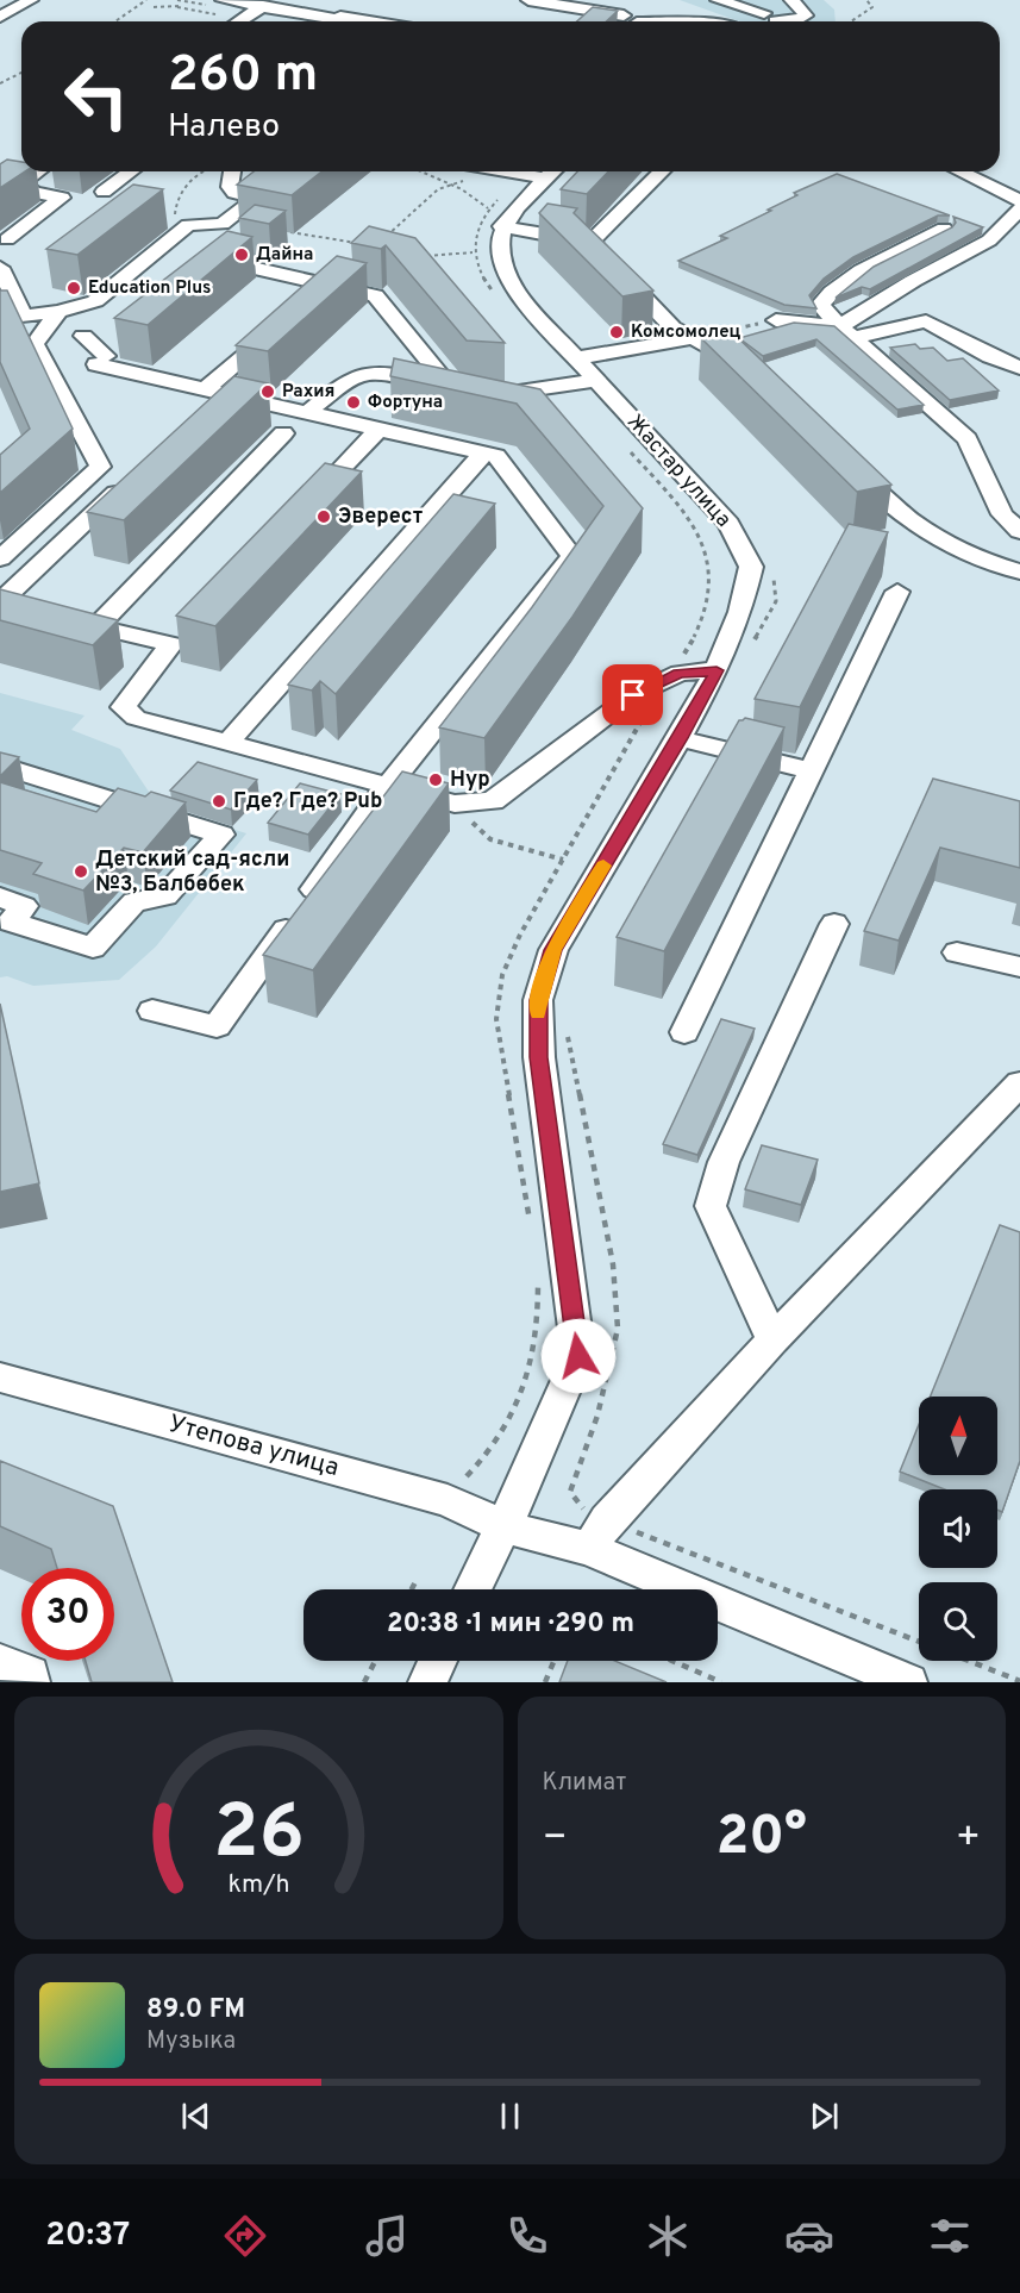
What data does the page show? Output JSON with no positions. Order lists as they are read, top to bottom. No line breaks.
{"streets":{"street":["Жастар улица","Утепова улица"]},"crossings":[["Жастар улица","Утепова улица"]],"places":["Дайна","Education Plus","Комсомолец","Рахия","Фортуна","Эверест","Нур","Где? Где? Pub","Детский сад-ясли №3, Балбөбек"],"north":"top","page":{"turn":["260 m","Налево"],"limit":"30","trip":"20:38 · 1 мин · 290 m","tile":"Климат","heat":["−","20°","+"],"song":["89.0 FM","Музыка"],"tabs":"20:37","gauge":["26","km/h"]}}
